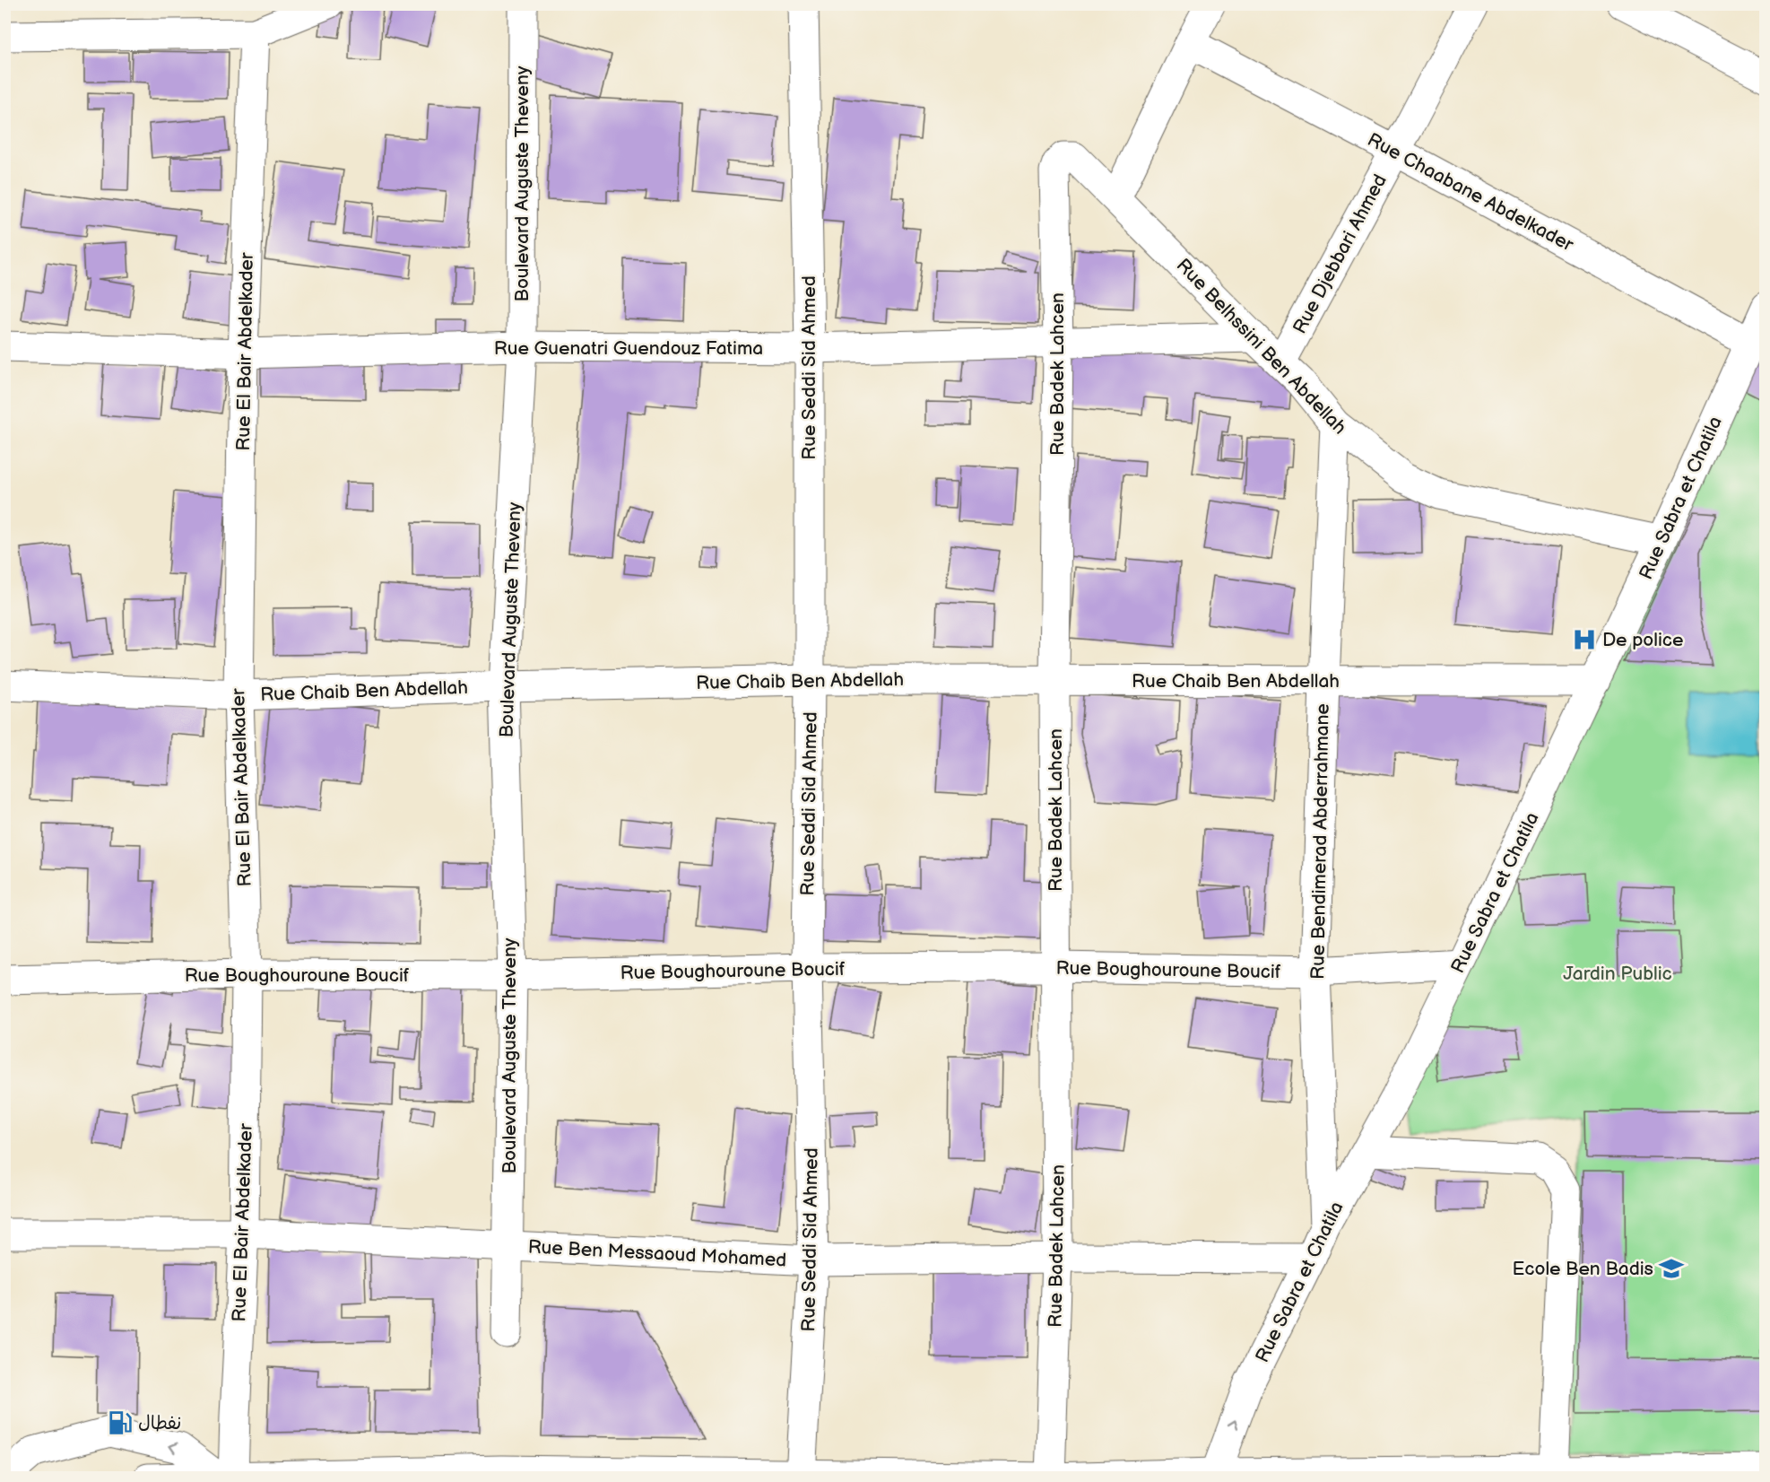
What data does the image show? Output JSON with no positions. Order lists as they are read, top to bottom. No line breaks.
{"streets":{"street":["Boulevard Auguste Theveny","Rue Chaabane Abdelkader","Rue Djebbari Ahmed","Rue Belhssini Ben Abdellah","Rue Guenatri Guendouz Fatima","Rue El Bair Abdelkader","Rue Seddi Sid Ahmed","Rue Badek Lahcen","Rue Sabra et Chatila","Rue Chaib Ben Abdellah","Rue Bendimerad Abderrahmane","Rue Boughouroune Boucif","Rue Ben Messaoud Mohamed"]},"crossings":[["Boulevard Auguste Theveny","Rue Guenatri Guendouz Fatima"],["Boulevard Auguste Theveny","Rue Chaib Ben Abdellah"],["Boulevard Auguste Theveny","Rue Boughouroune Boucif"],["Boulevard Auguste Theveny","Rue Ben Messaoud Mohamed"],["Rue Chaabane Abdelkader","Rue Djebbari Ahmed"],["Rue Chaabane Abdelkader","Rue Sabra et Chatila"],["Rue Djebbari Ahmed","Rue Belhssini Ben Abdellah"],["Rue Belhssini Ben Abdellah","Rue Guenatri Guendouz Fatima"],["Rue Belhssini Ben Abdellah","Rue Badek Lahcen"],["Rue Belhssini Ben Abdellah","Rue Sabra et Chatila"],["Rue Belhssini Ben Abdellah","Rue Bendimerad Abderrahmane"],["Rue Guenatri Guendouz Fatima","Rue El Bair Abdelkader"],["Rue Guenatri Guendouz Fatima","Rue Seddi Sid Ahmed"],["Rue Guenatri Guendouz Fatima","Rue Badek Lahcen"],["Rue El Bair Abdelkader","Rue Chaib Ben Abdellah"],["Rue El Bair Abdelkader","Rue Boughouroune Boucif"],["Rue El Bair Abdelkader","Rue Ben Messaoud Mohamed"],["Rue Seddi Sid Ahmed","Rue Chaib Ben Abdellah"],["Rue Seddi Sid Ahmed","Rue Boughouroune Boucif"],["Rue Seddi Sid Ahmed","Rue Ben Messaoud Mohamed"],["Rue Badek Lahcen","Rue Chaib Ben Abdellah"],["Rue Badek Lahcen","Rue Boughouroune Boucif"],["Rue Badek Lahcen","Rue Ben Messaoud Mohamed"],["Rue Sabra et Chatila","Rue Chaib Ben Abdellah"],["Rue Sabra et Chatila","Rue Bendimerad Abderrahmane"],["Rue Sabra et Chatila","Rue Boughouroune Boucif"],["Rue Sabra et Chatila","Rue Ben Messaoud Mohamed"],["Rue Chaib Ben Abdellah","Rue Bendimerad Abderrahmane"],["Rue Bendimerad Abderrahmane","Rue Boughouroune Boucif"]],"parks":["Jardin Public"],"places":{"hospital":["De police"],"school or university":["Ecole Ben Badis"],"fuel station":["نفطال"]}}
